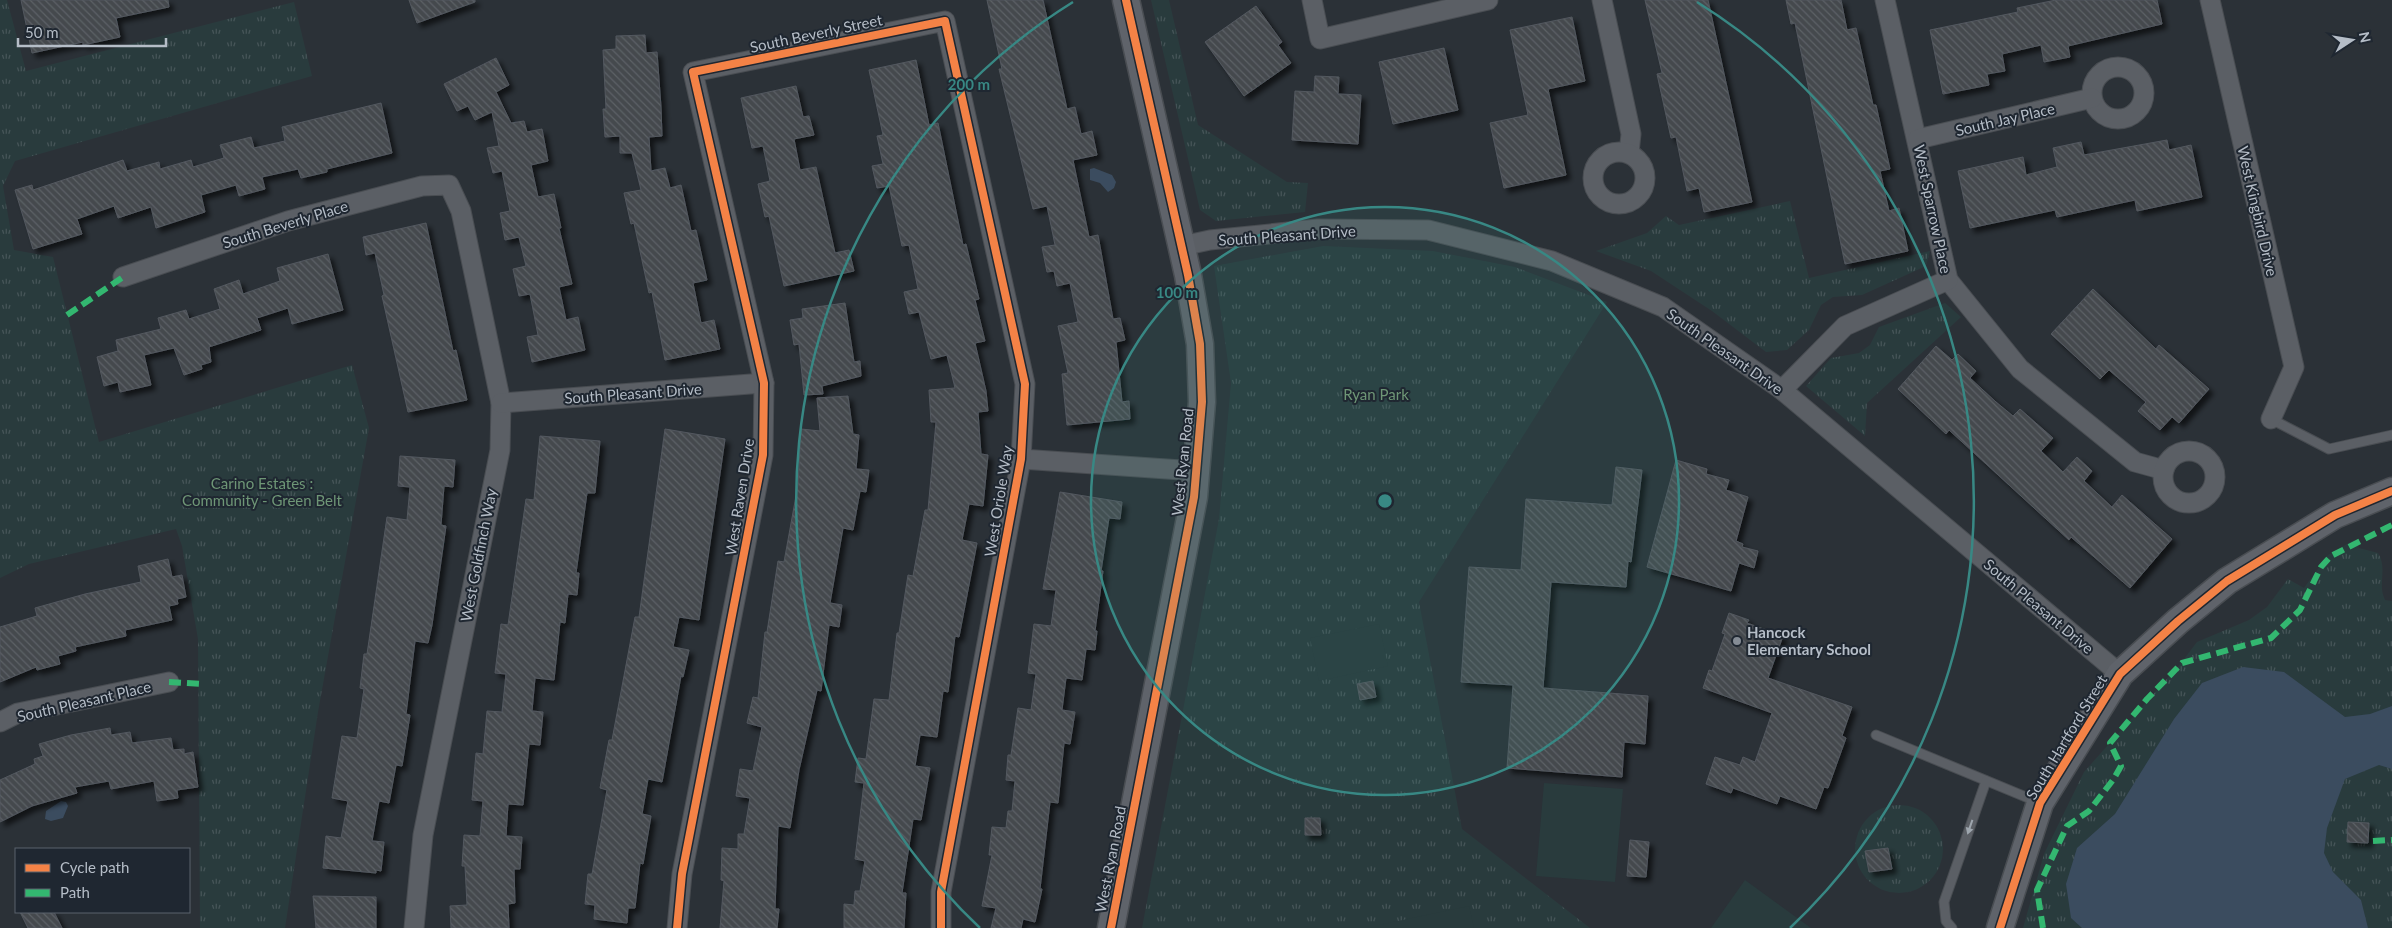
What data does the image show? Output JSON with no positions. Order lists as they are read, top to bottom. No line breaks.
{"streets":{"street":["South Beverly Street","South Jay Place","West Sparrow Place","West Kingbird Drive","South Beverly Place","South Pleasant Drive","West Ryan Road","West Raven Drive","West Oriole Way","West Goldfinch Way","South Pleasant Place","South Hartford Street"]},"crossings":[["South Beverly Street","West Raven Drive"],["South Beverly Street","West Oriole Way"],["South Jay Place","West Sparrow Place"],["South Beverly Place","West Goldfinch Way"],["South Pleasant Drive","West Ryan Road"],["South Pleasant Drive","West Raven Drive"],["South Pleasant Drive","West Goldfinch Way"],["South Pleasant Drive","South Hartford Street"]],"parks":["Ryan Park","Carino Estates : Community - Green Belt"],"places":["Hancock Elementary School"],"legend":["Cycle path","Path"],"scale_bar":"50 m","north":"right","rings":["200 m","100 m"]}
